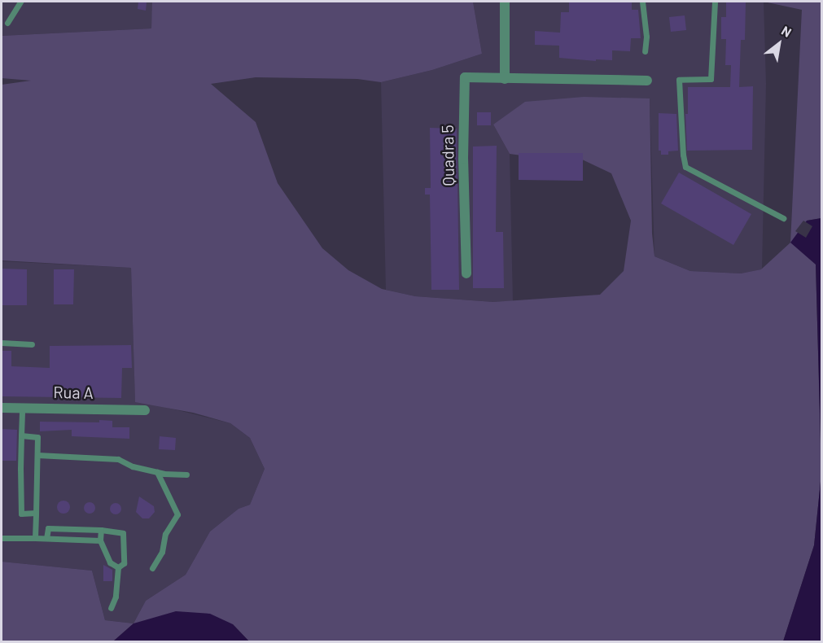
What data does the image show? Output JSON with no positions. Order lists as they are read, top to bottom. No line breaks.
{"streets":{"street":["Quadra 5","Rua A"]},"north":"top right"}
